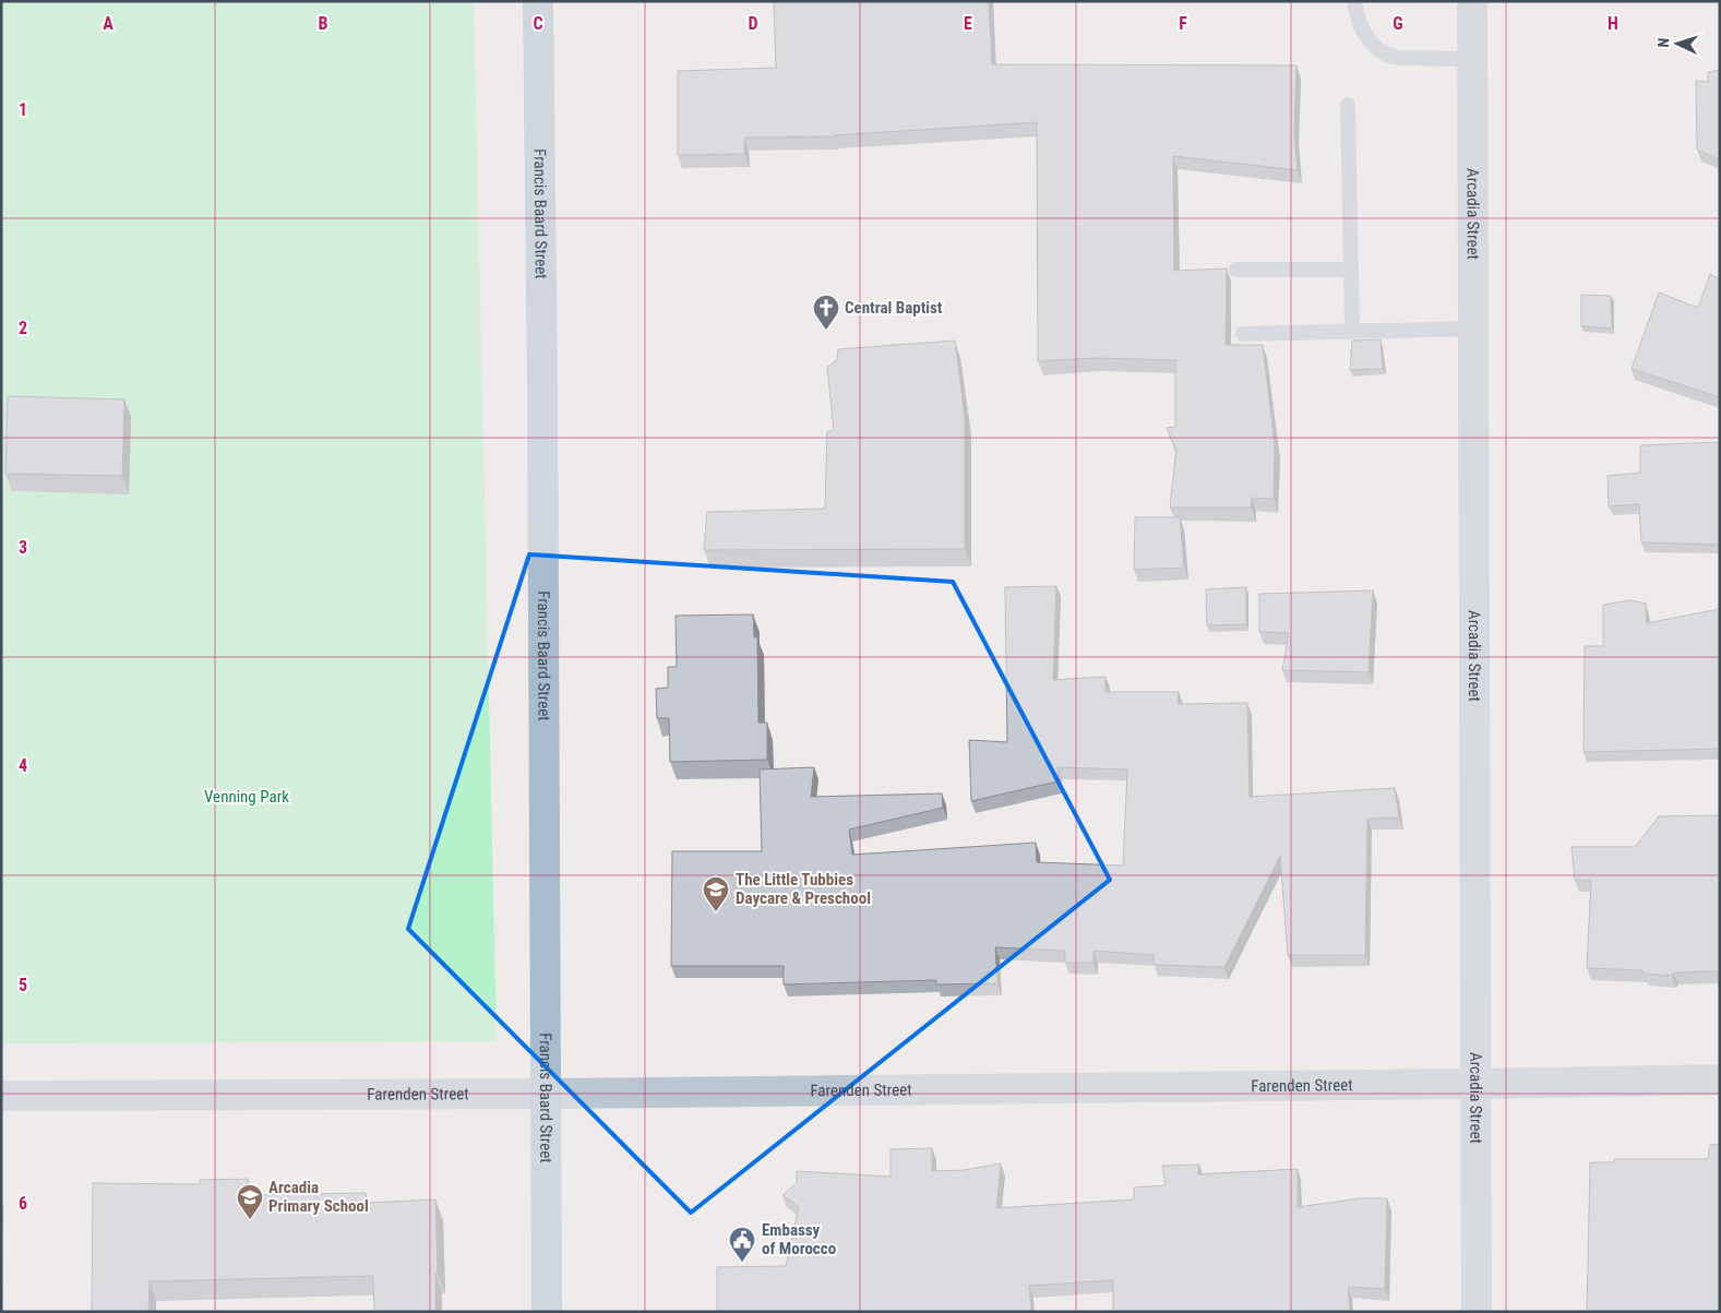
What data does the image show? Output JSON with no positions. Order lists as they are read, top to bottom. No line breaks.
{"streets":{"main road":["Francis Baard Street"],"street":["Arcadia Street","Farenden Street"]},"crossings":[["Francis Baard Street","Farenden Street"],["Arcadia Street","Farenden Street"]],"parks":["Venning Park"],"places":{"church":["Central Baptist"],"school or university":["The Little Tubbies Daycare & Preschool","Arcadia Primary School"],"public building":["Embassy of Morocco"]},"north":"left","grid":{"columns":["A","B","C","D","E","F","G","H"],"rows":["1","2","3","4","5","6"]}}
